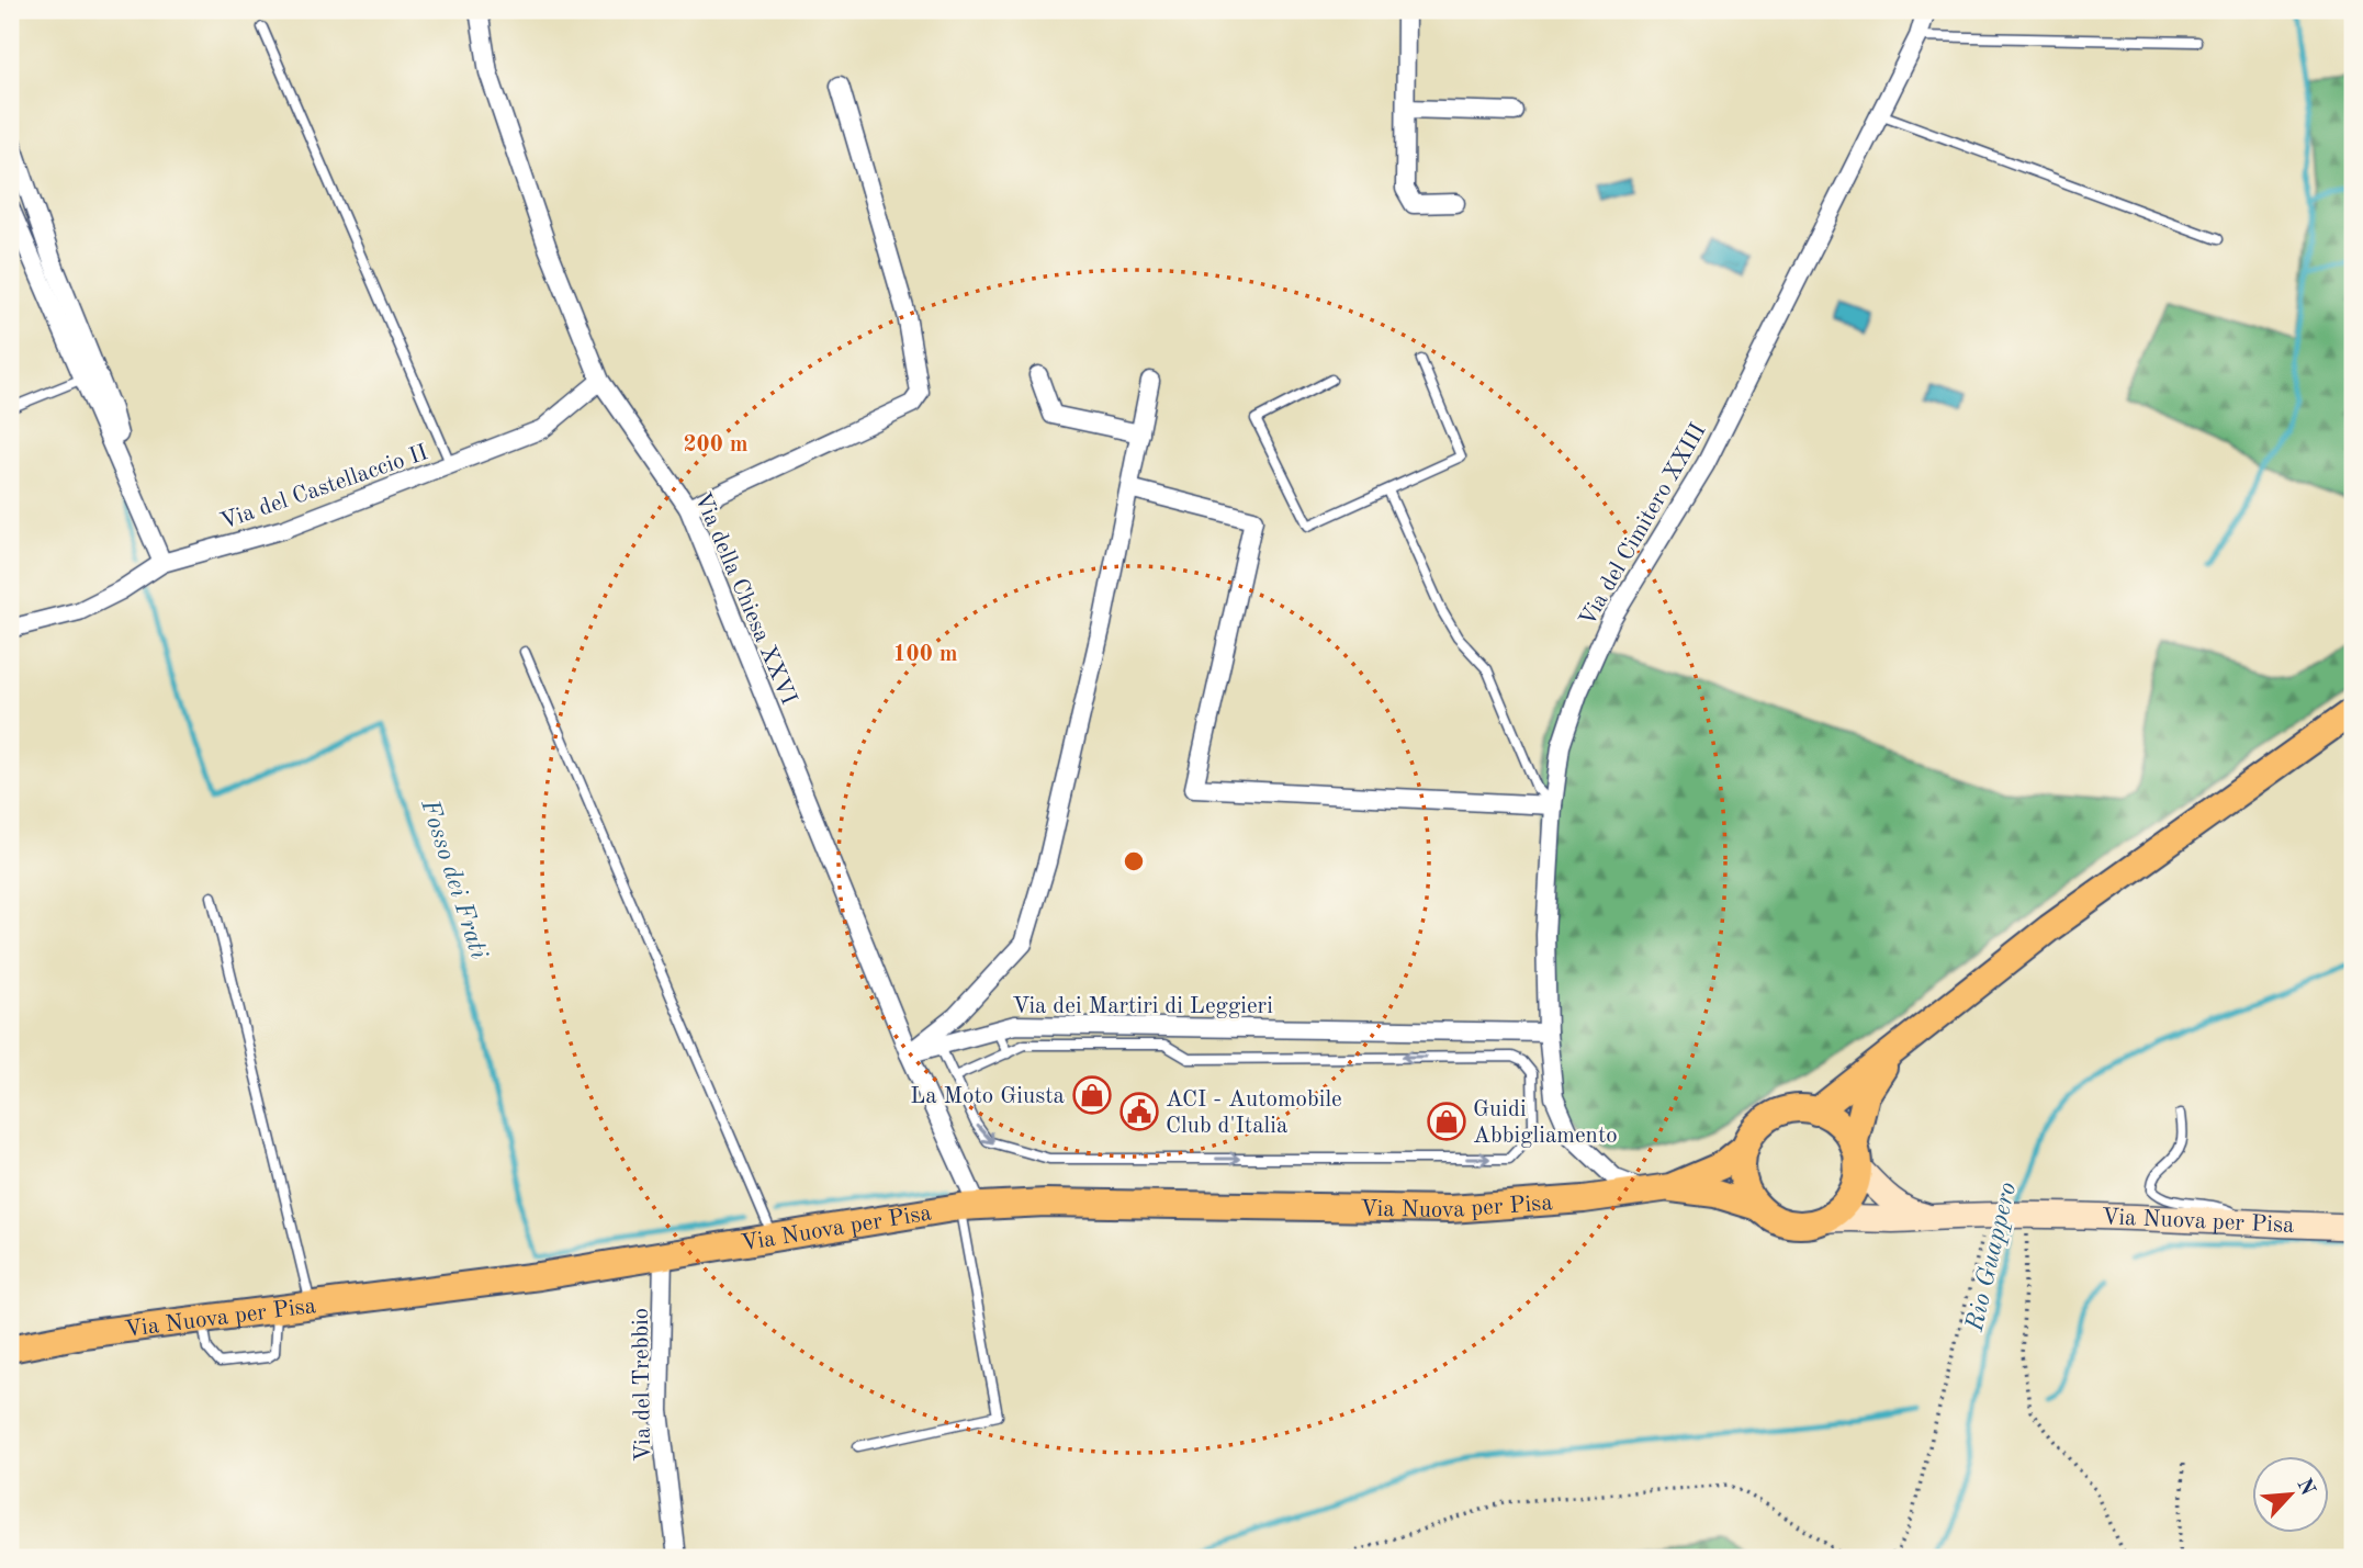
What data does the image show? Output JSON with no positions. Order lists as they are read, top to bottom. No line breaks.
{"streets":{"main road":["Via Nuova per Pisa"],"street":["Via del Castellaccio II","Via del Cimitero XXIII","Via della Chiesa XXVI","Via dei Martiri di Leggieri","Via del Trebbio"]},"crossings":[["Via del Castellaccio II","Via della Chiesa XXVI"],["Via del Cimitero XXIII","Via dei Martiri di Leggieri"],["Via del Cimitero XXIII","Via Nuova per Pisa"],["Via della Chiesa XXVI","Via dei Martiri di Leggieri"],["Via della Chiesa XXVI","Via Nuova per Pisa"],["Via Nuova per Pisa","Via del Trebbio"]],"water":["Fosso dei Frati","Rio Guappero"],"places":{"shop":["La Moto Giusta","Guidi Abbigliamento"],"public building":["ACI - Automobile Club d'Italia"]},"north":"top right","rings":["200 m","100 m"]}
